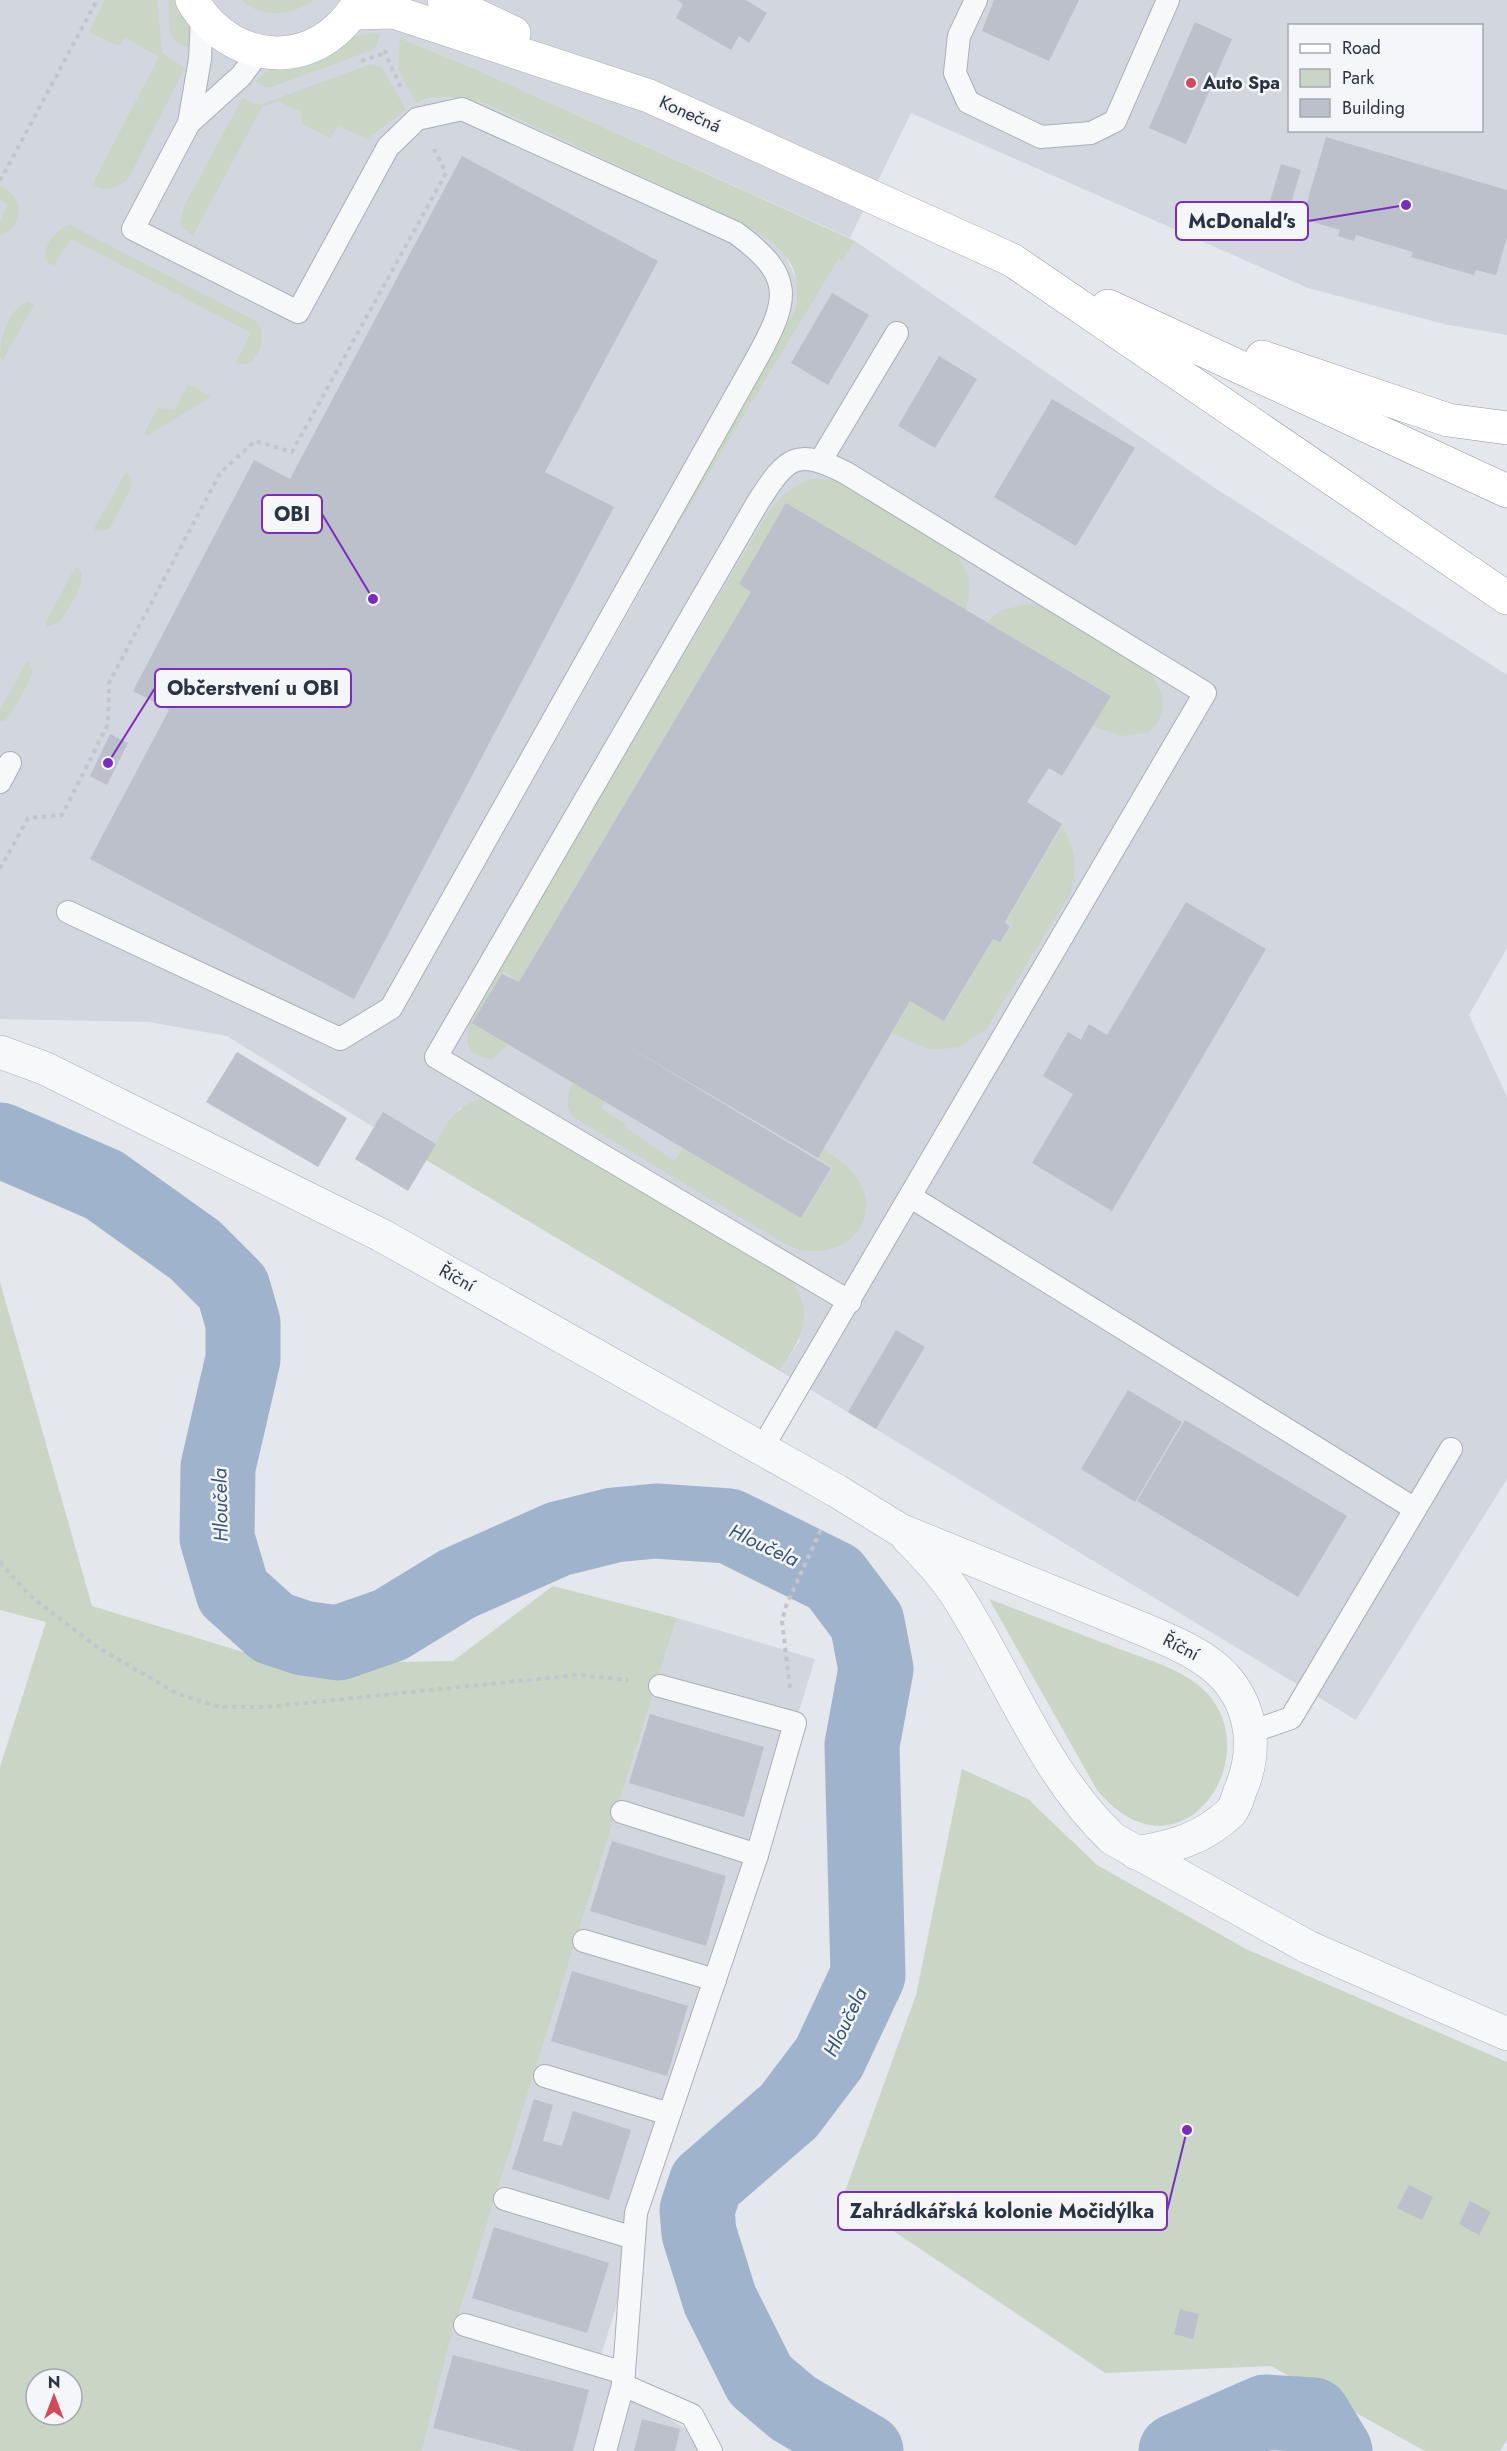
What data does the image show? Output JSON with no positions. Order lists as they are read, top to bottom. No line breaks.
{"streets":{"main road":["Konečná"],"street":["Říční"]},"water":["Hloučela"],"places":["Auto Spa","McDonald's","OBI","Občerstvení u OBI","Zahrádkářská kolonie Močidýlka"],"legend":["Road","Park","Building"],"north":"top"}
